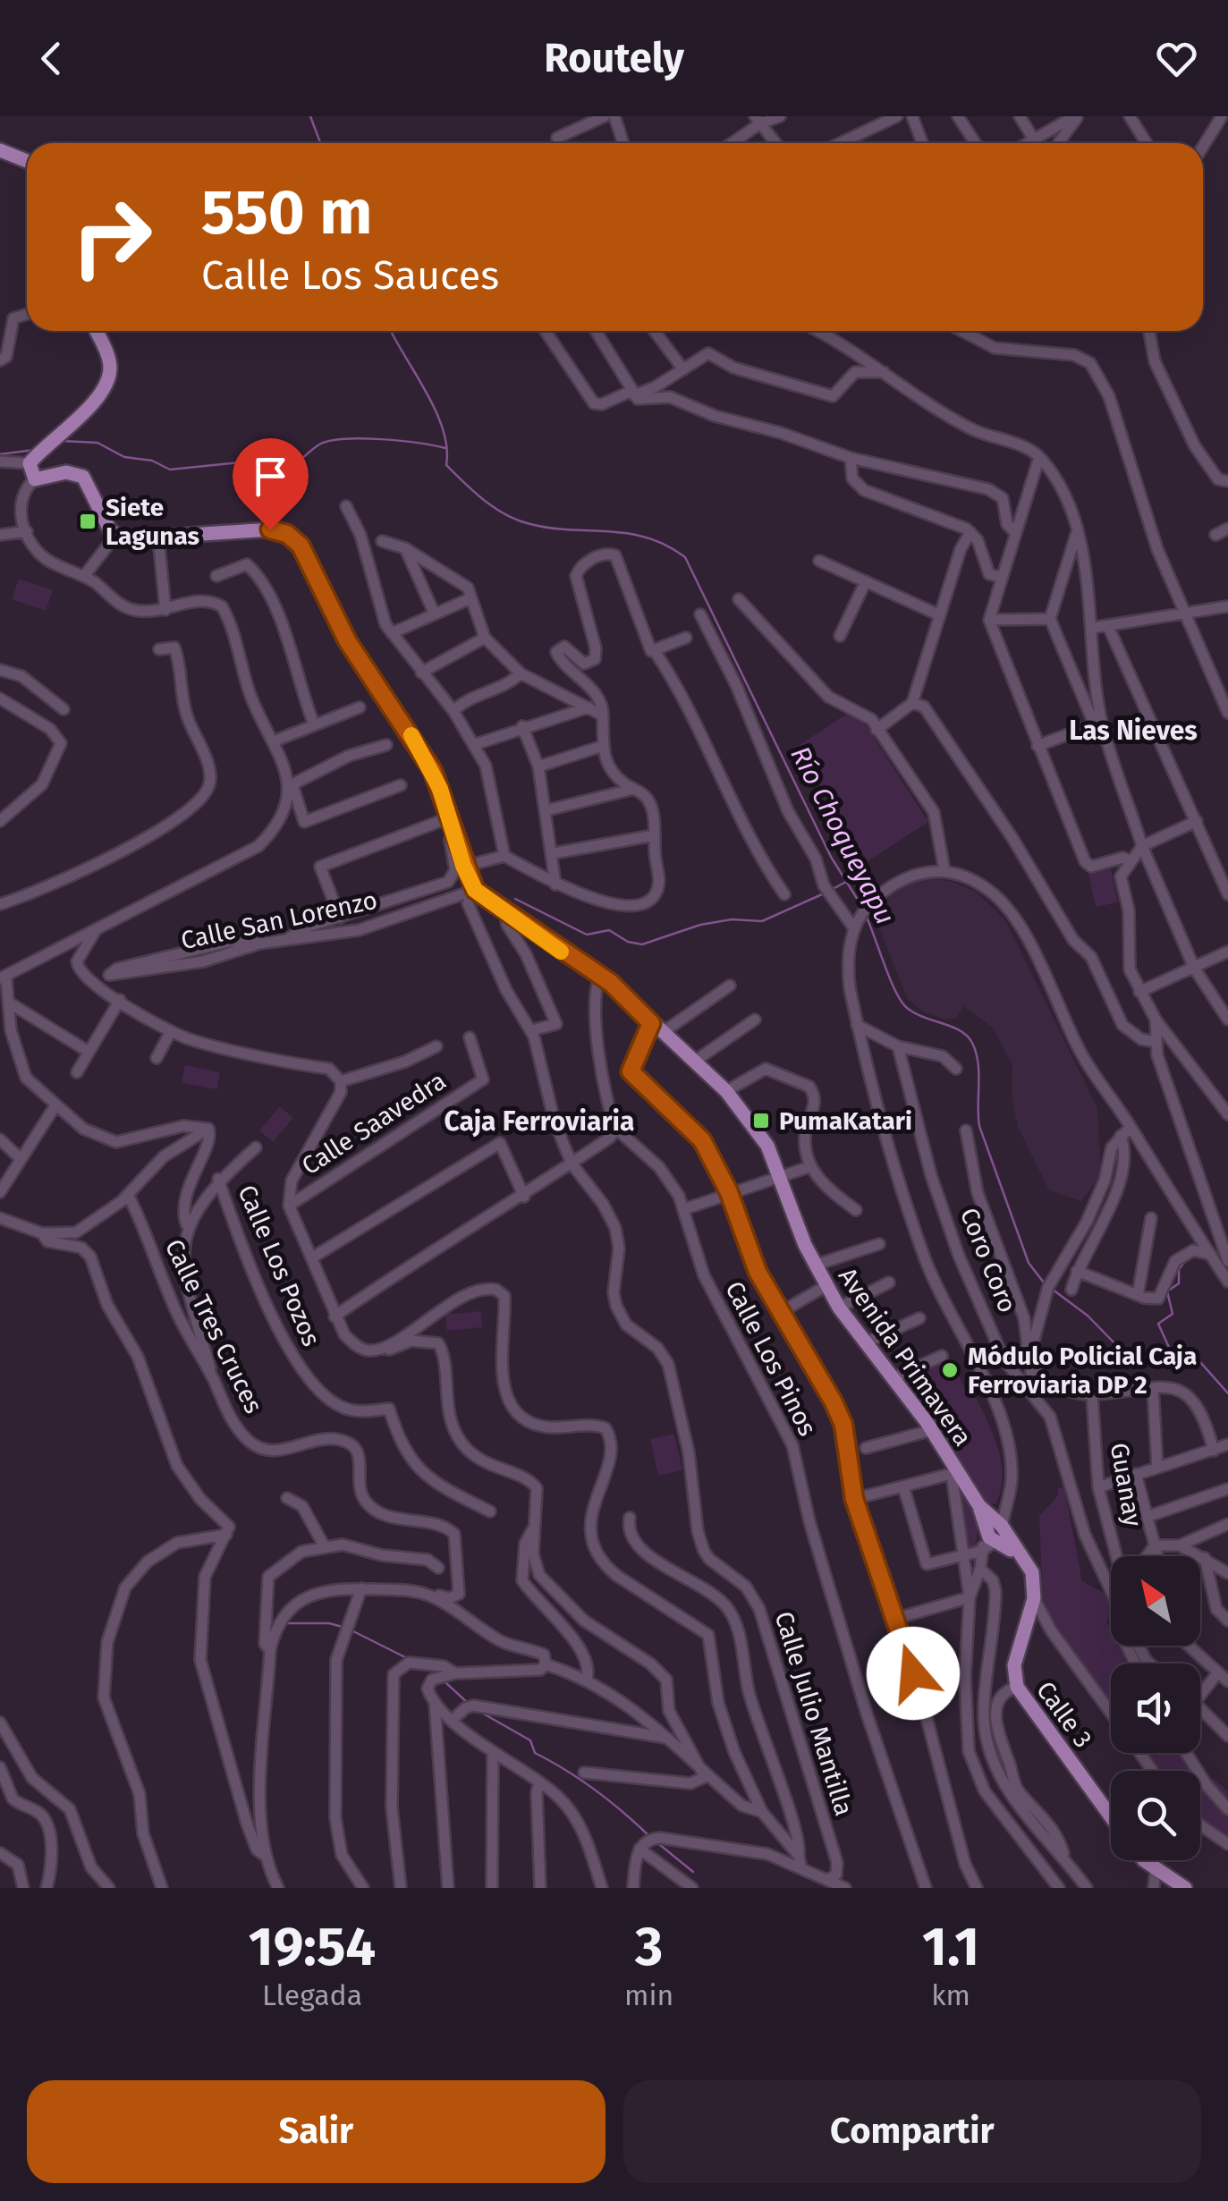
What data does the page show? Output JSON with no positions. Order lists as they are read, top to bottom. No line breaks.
{"streets":{"main road":["Avenida Primavera","Calle 3"],"street":["Calle San Lorenzo","Calle Saavedra","Coro Coro","Calle Los Pozos","Calle Tres Cruces","Calle Los Pinos","Guanay","Calle Julio Mantilla"]},"crossings":[["Calle San Lorenzo","Avenida Primavera"],["Calle San Lorenzo","Calle Julio Mantilla"],["Avenida Primavera","Calle Julio Mantilla"]],"districts":["Las Nieves","Caja Ferroviaria"],"water":["Río Choqueyapu"],"places":{"transit":["Siete Lagunas","PumaKatari"],"other":["Módulo Policial Caja Ferroviaria DP 2"]},"north":"top left","page":{"header":"Routely","turn":["550 m","Calle Los Sauces"],"eta":["19:54","Llegada","3","min","1.1","km"],"buttons":["Salir","Compartir"]}}
